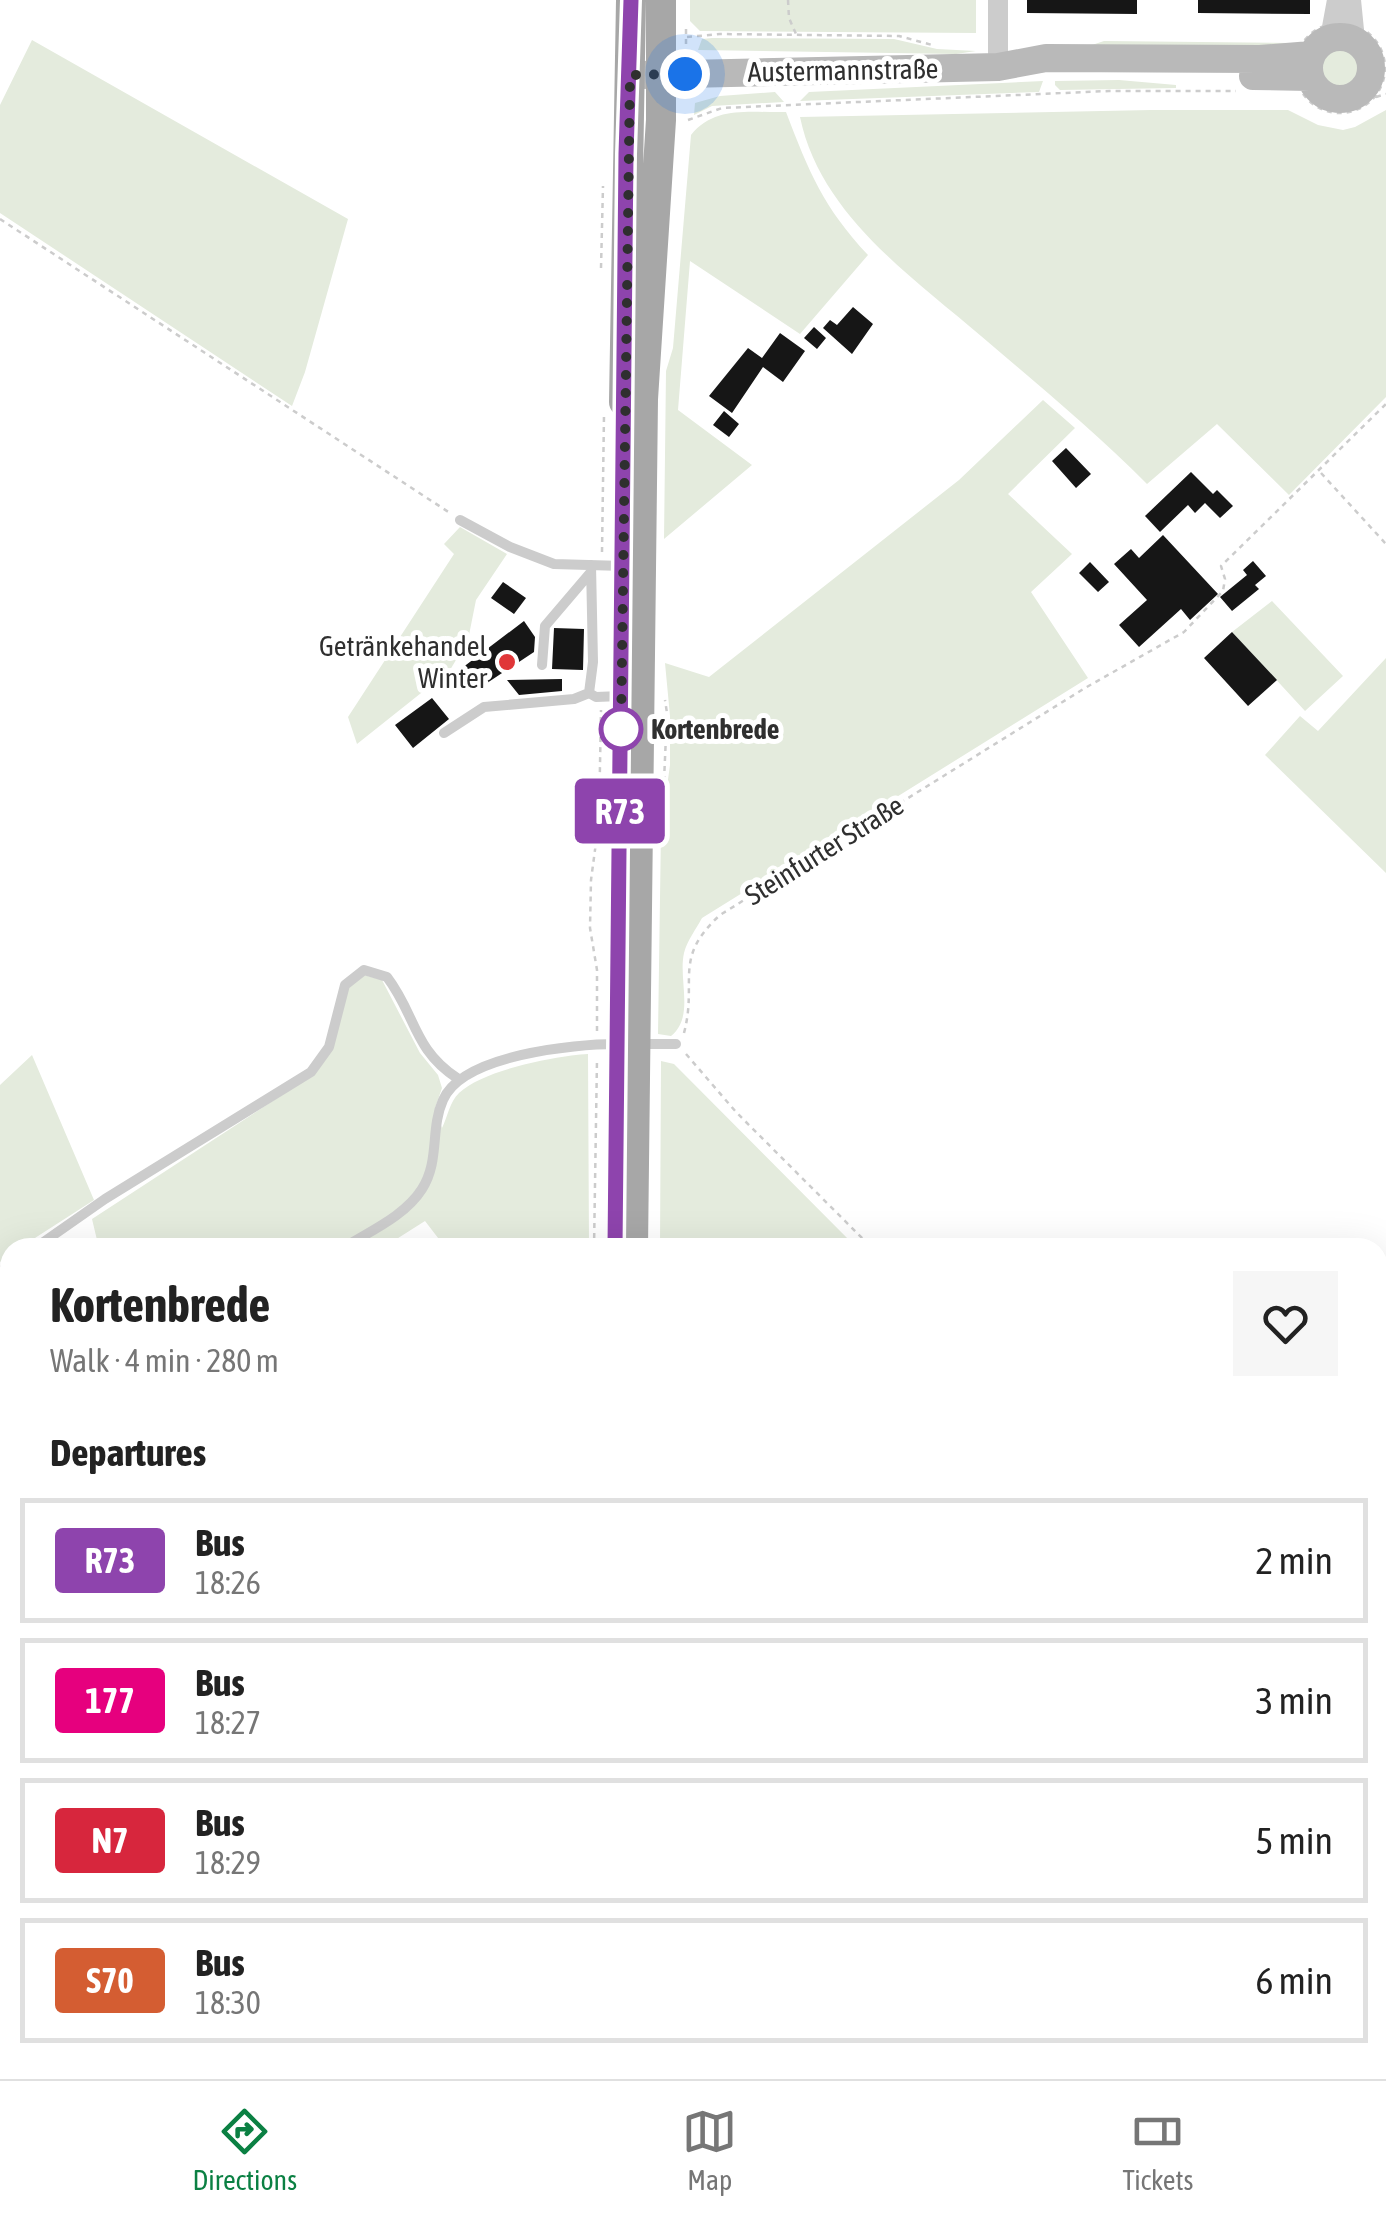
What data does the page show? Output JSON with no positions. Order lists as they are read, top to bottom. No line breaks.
{"streets":{"main road":["Austermannstraße"],"path":["Steinfurter Straße"]},"places":["Getränkehandel Winter","Kortenbrede"],"lines":["bus line R73"],"page":{"on_map":"R73","heading":[["Kortenbrede","Walk · 4 min · 280 m"],"Departures"],"list":[{"mark":"R73","name":"Bus","note":"18:26","value":"2 min"},{"mark":"177","name":"Bus","note":"18:27","value":"3 min"},{"mark":"N7","name":"Bus","note":"18:29","value":"5 min"},{"mark":"S70","name":"Bus","note":"18:30","value":"6 min"}],"tabs":["Directions","Map","Tickets"]}}
